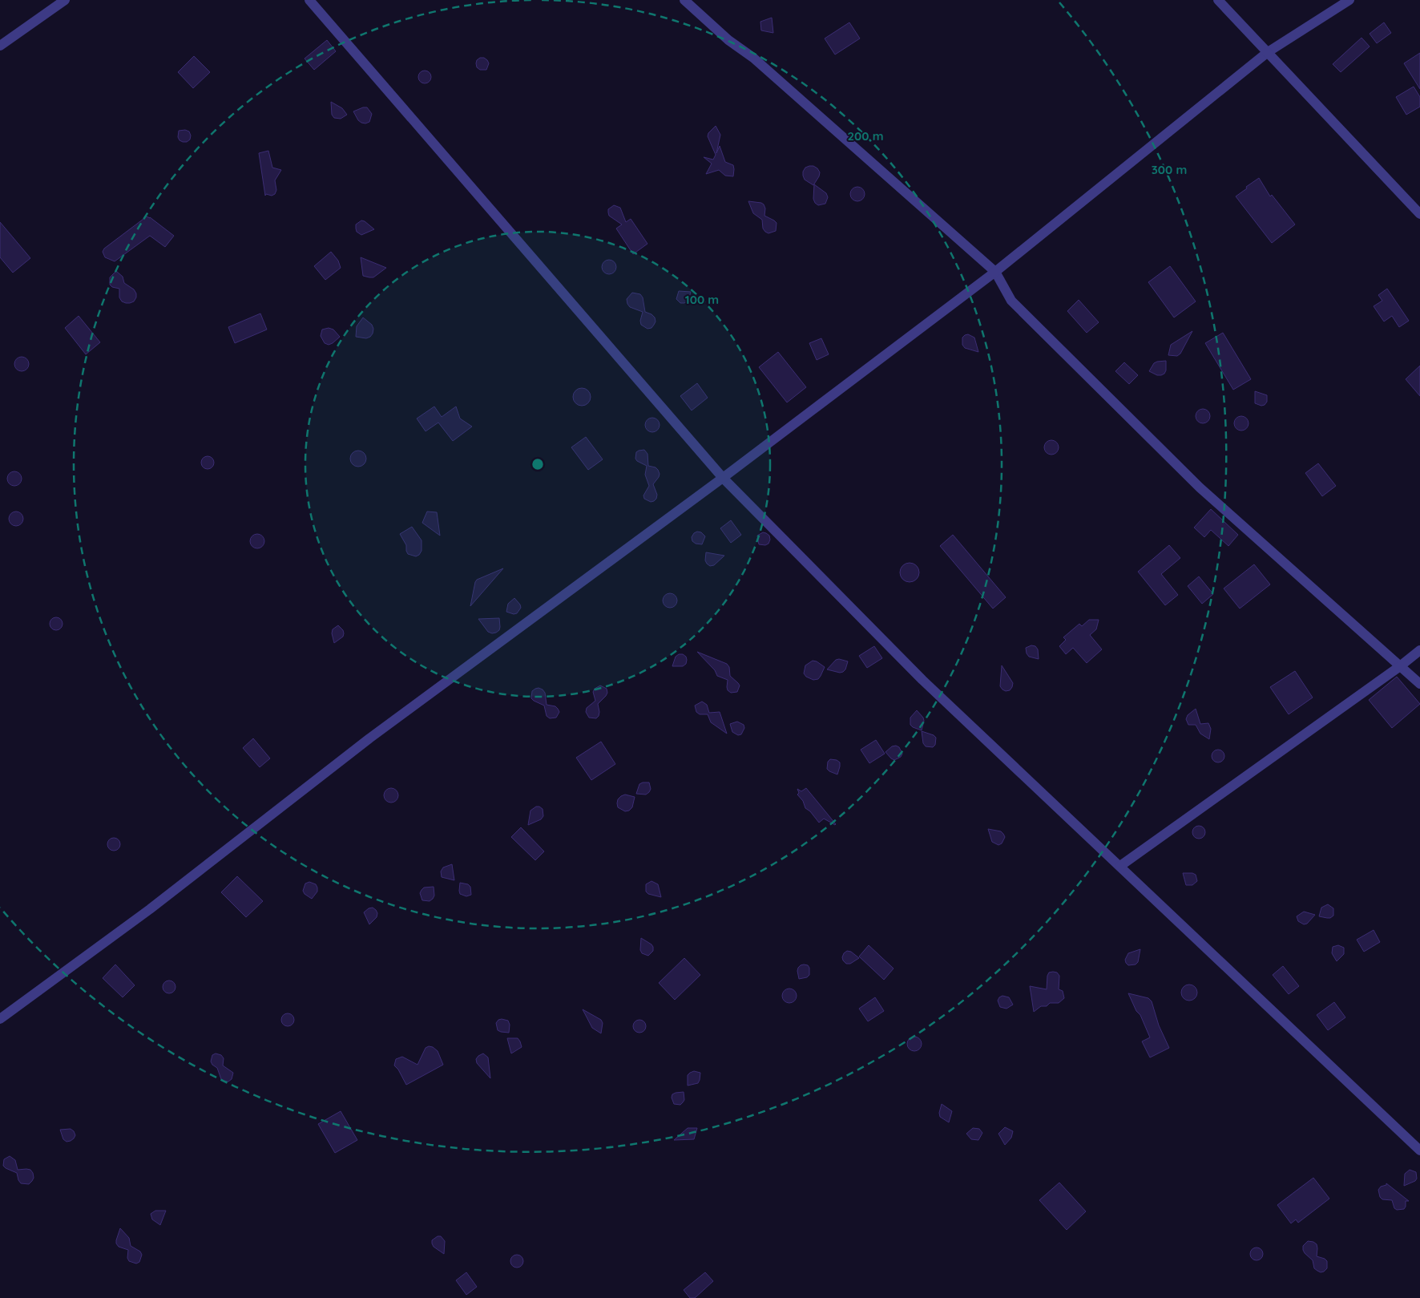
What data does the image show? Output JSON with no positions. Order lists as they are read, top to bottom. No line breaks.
{"rings":["200 m","300 m","100 m"]}
